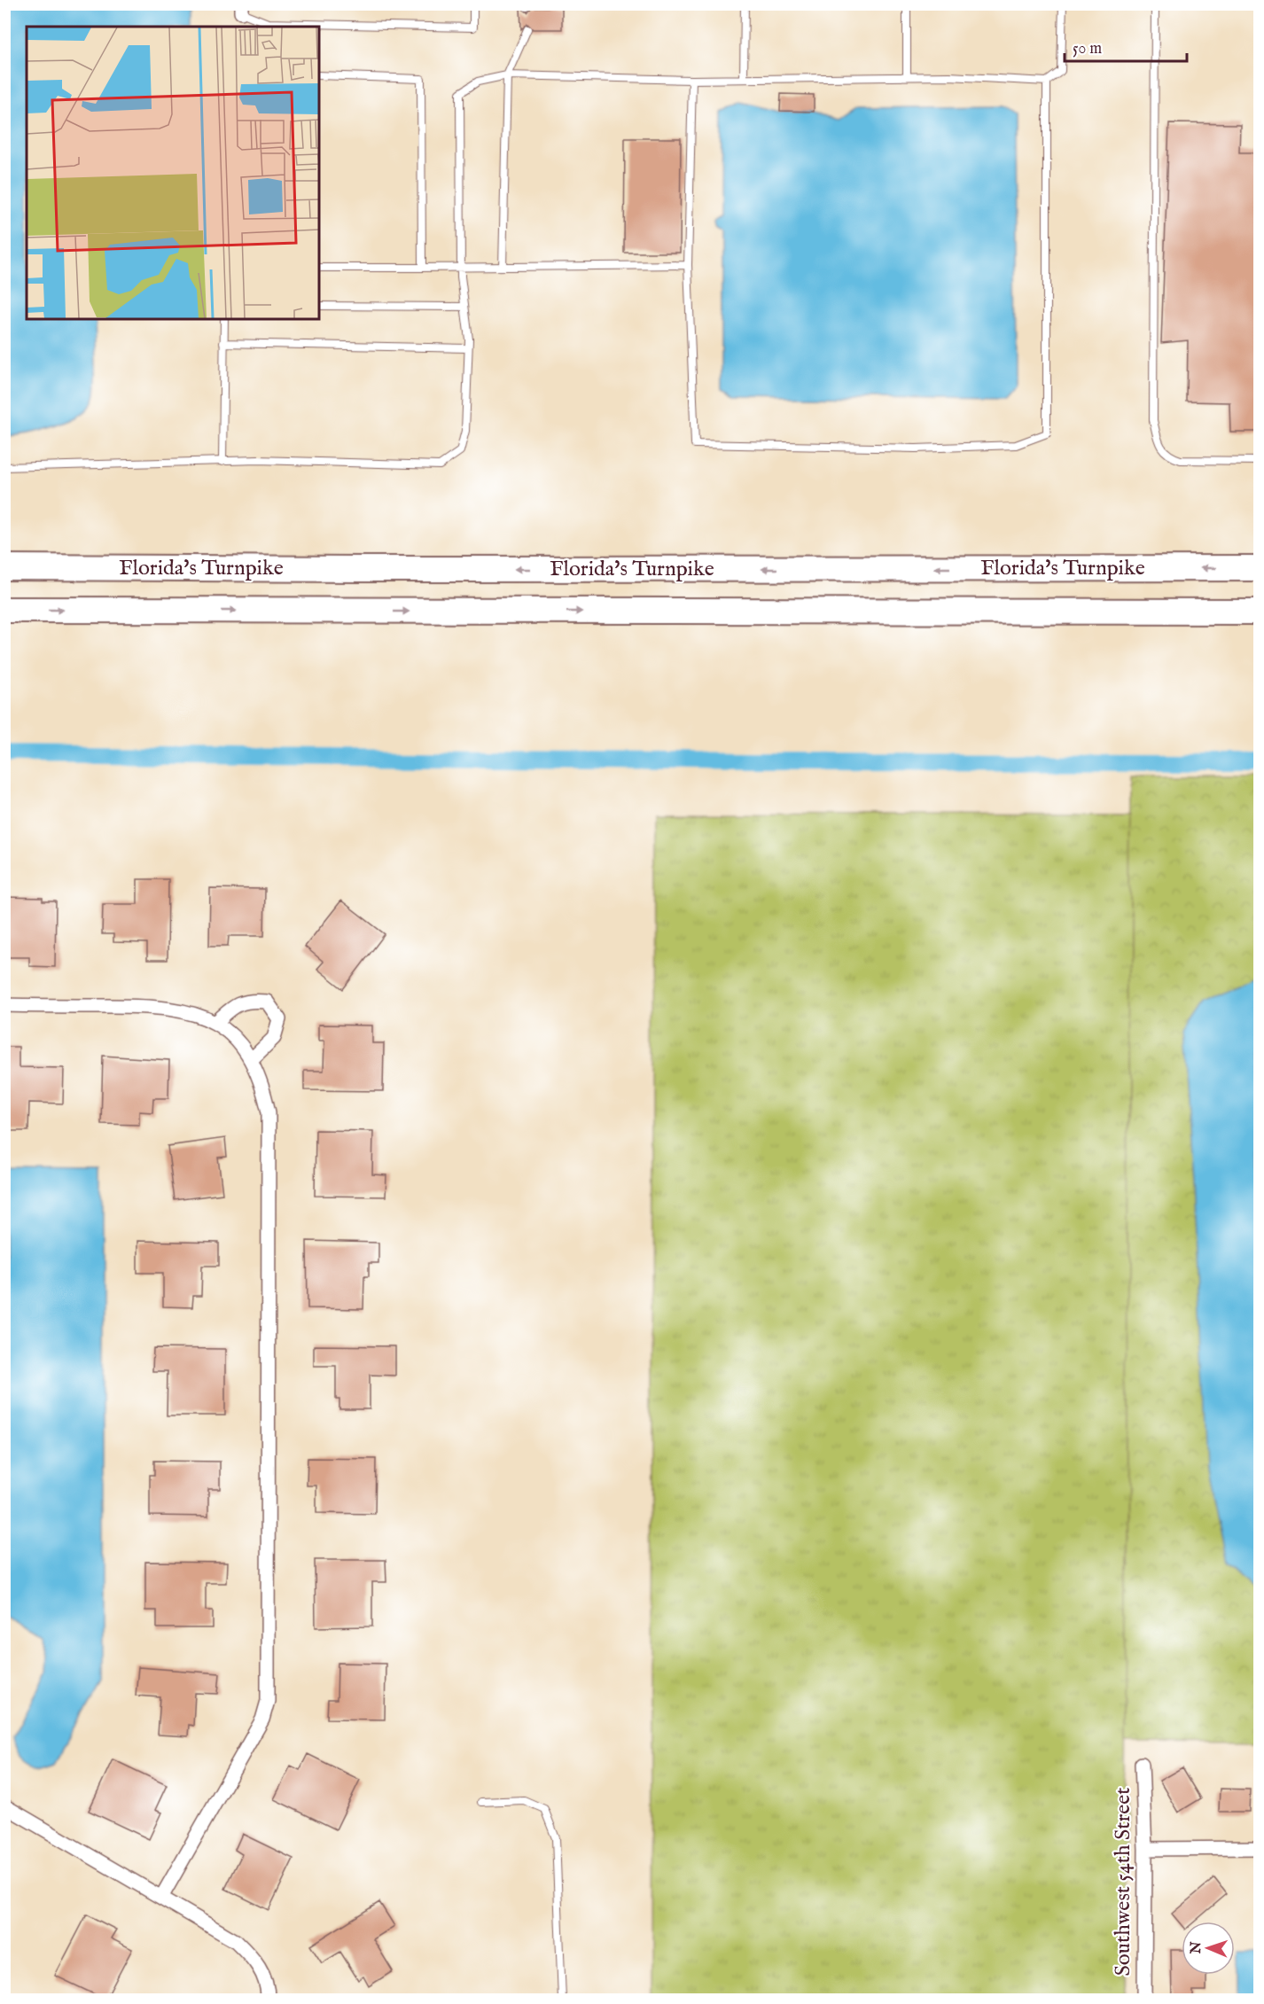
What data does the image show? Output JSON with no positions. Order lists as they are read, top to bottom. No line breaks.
{"streets":{"highway":["Florida's Turnpike"],"street":["Southwest 54th Street"]},"scale_bar":"50 m","north":"left"}
